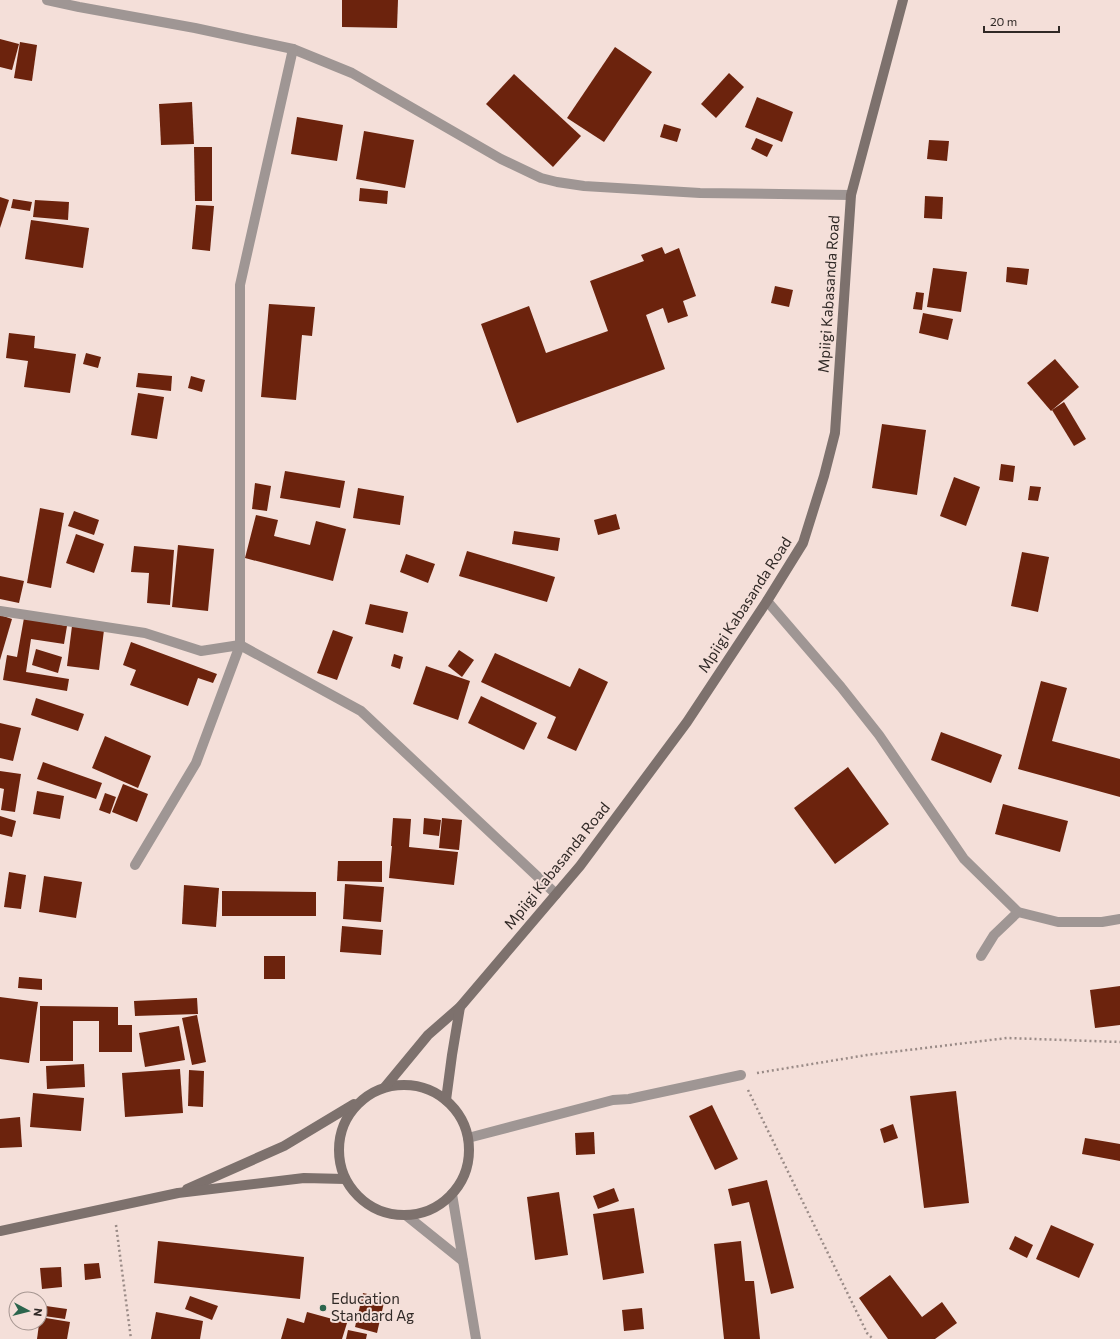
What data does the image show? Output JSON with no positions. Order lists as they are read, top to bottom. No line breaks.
{"streets":{"main road":["Mpiigi Kabasanda Road"]},"places":["Education Standard Ag"],"scale_bar":"20 m","north":"right"}
